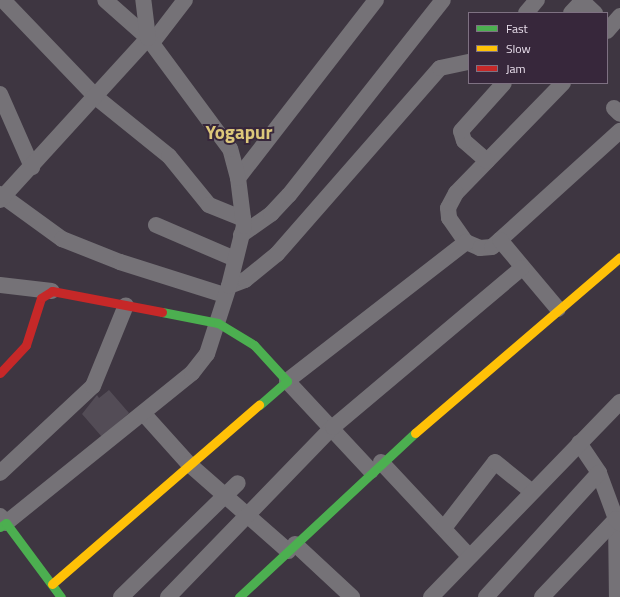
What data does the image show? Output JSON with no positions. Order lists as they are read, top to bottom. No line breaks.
{"districts":["Yogapur"],"legend":["Fast","Slow","Jam"]}
